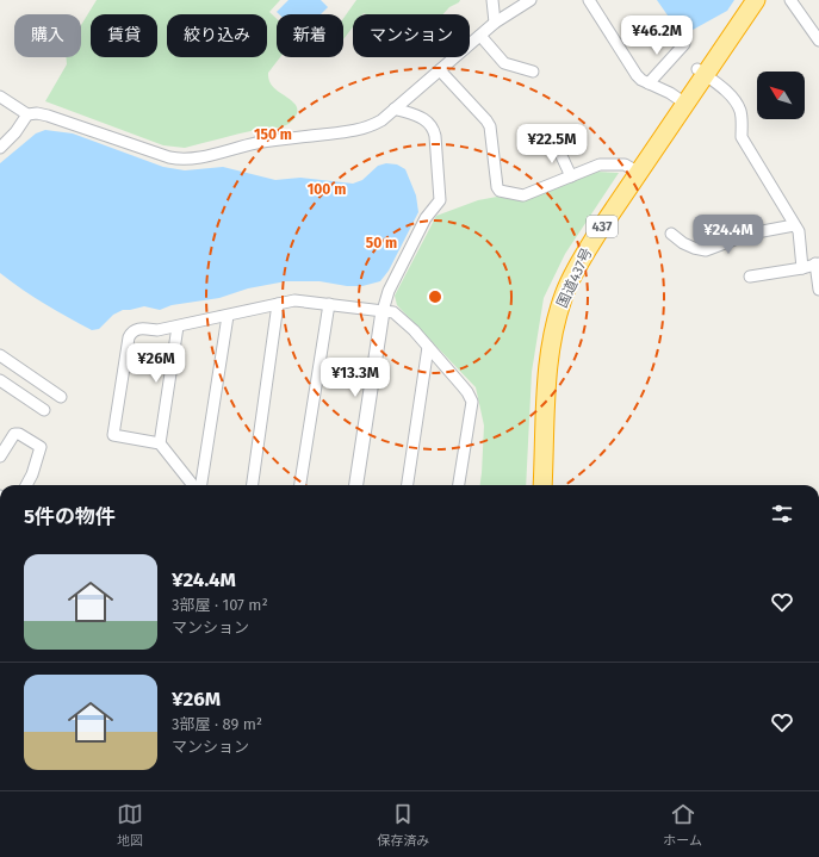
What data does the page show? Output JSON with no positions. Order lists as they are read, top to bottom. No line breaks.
{"streets":{"highway":["437","国道437号"]},"north":"top left","page":{"chip":["購入","賃貸","絞り込み","新着","マンション"],"price":["¥46.2M","¥22.5M","¥24.4M","¥26M","¥13.3M"],"heading":"5件の物件","list":[{"name":"¥24.4M","note":"3部屋 · 107 m² · マンション"},{"name":"¥26M","note":"3部屋 · 89 m² · マンション"}],"tabs":["地図","保存済み","ホーム"]},"rings":["150 m","100 m","50 m"]}
